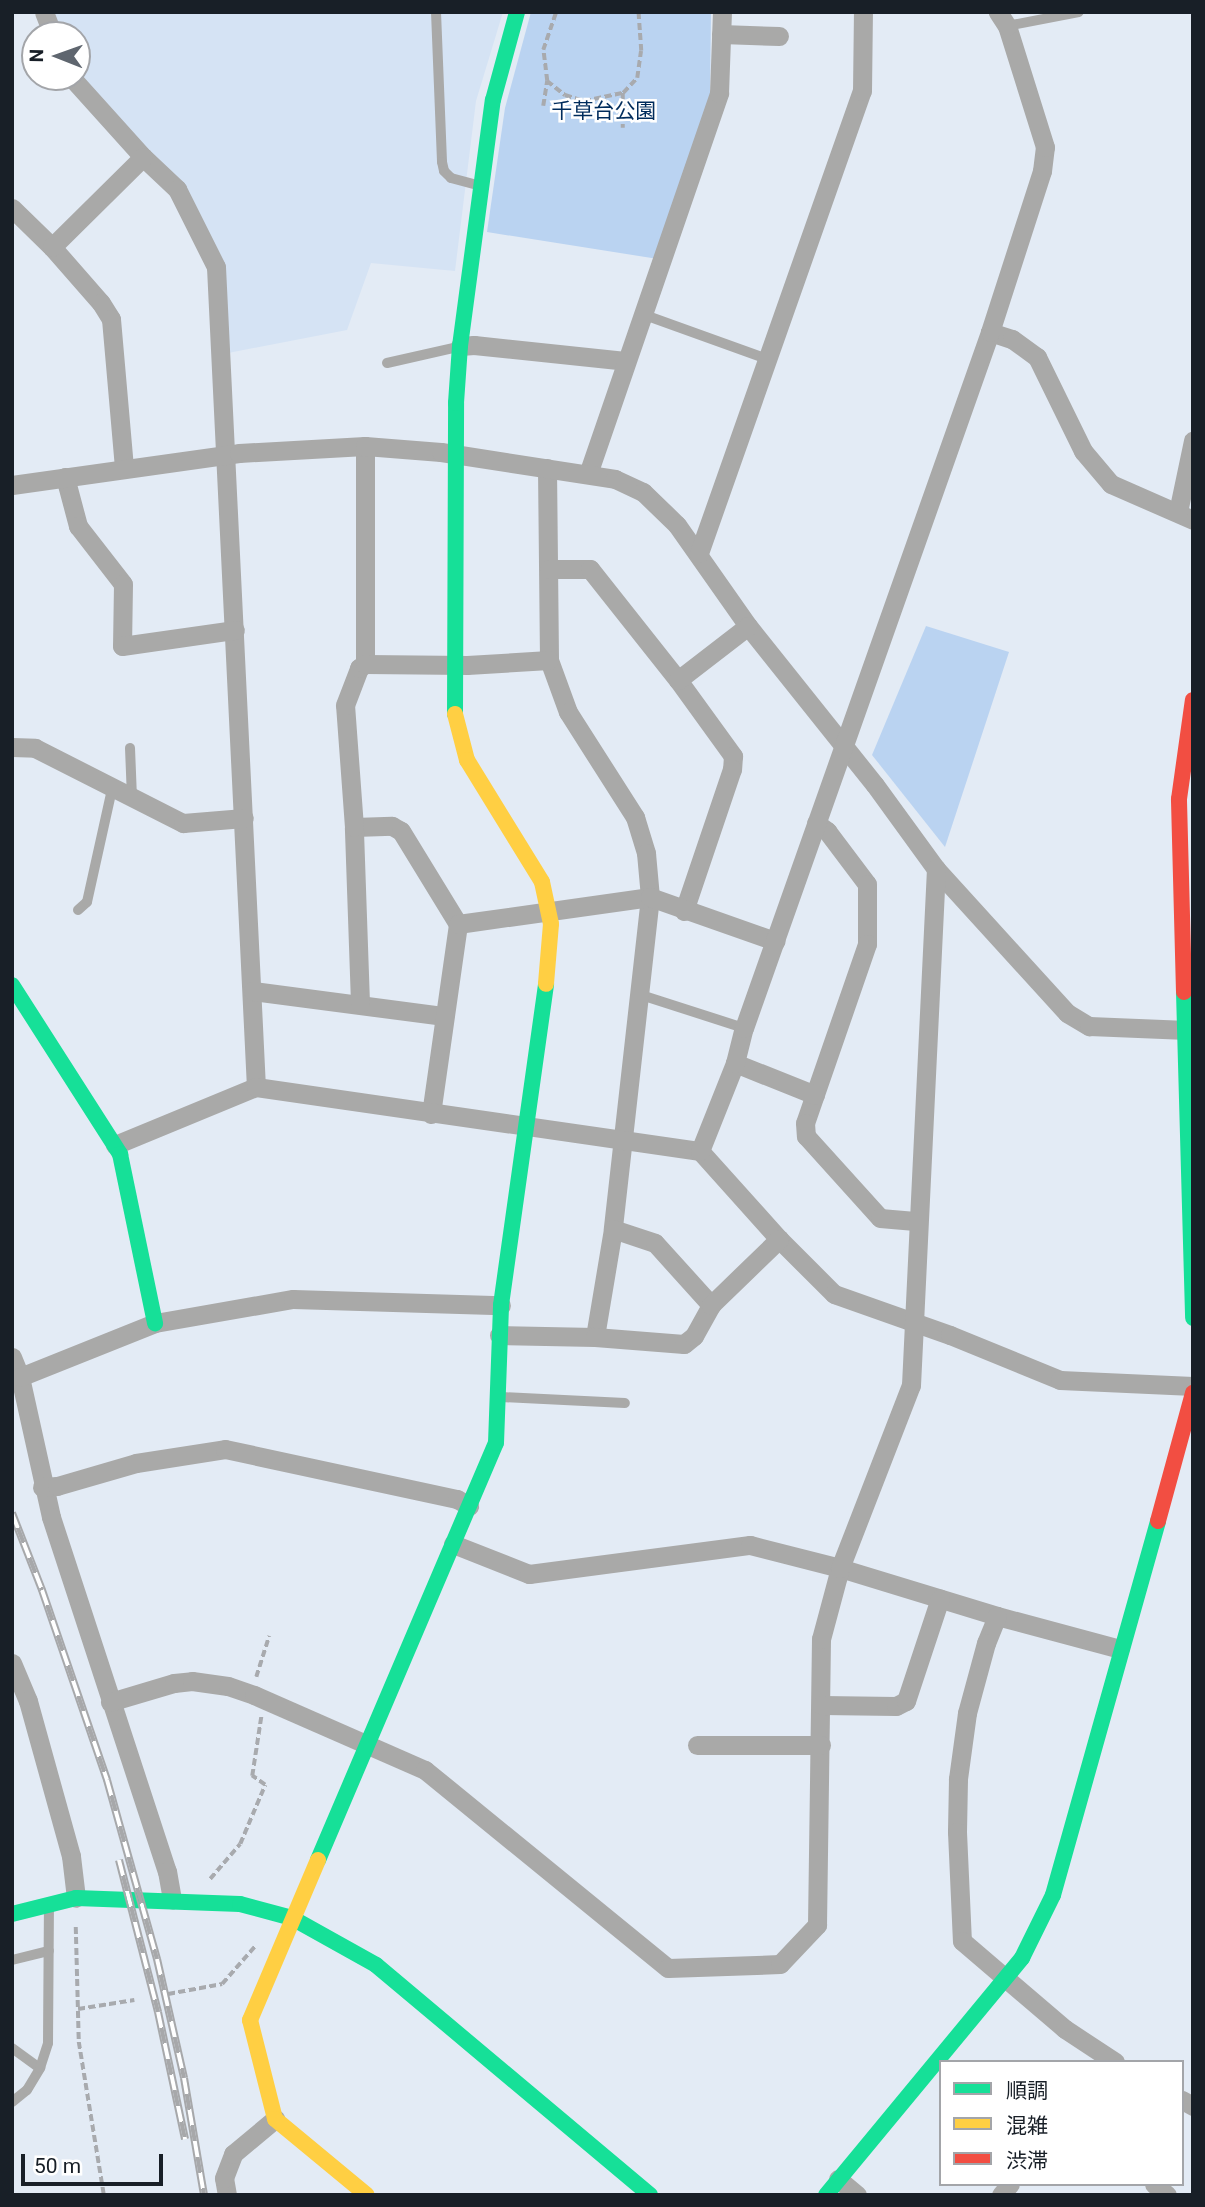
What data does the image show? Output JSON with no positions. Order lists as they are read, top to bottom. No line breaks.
{"parks":["千草台公園"],"legend":["順調","混雑","渋滞"],"scale_bar":"50 m","north":"left"}
